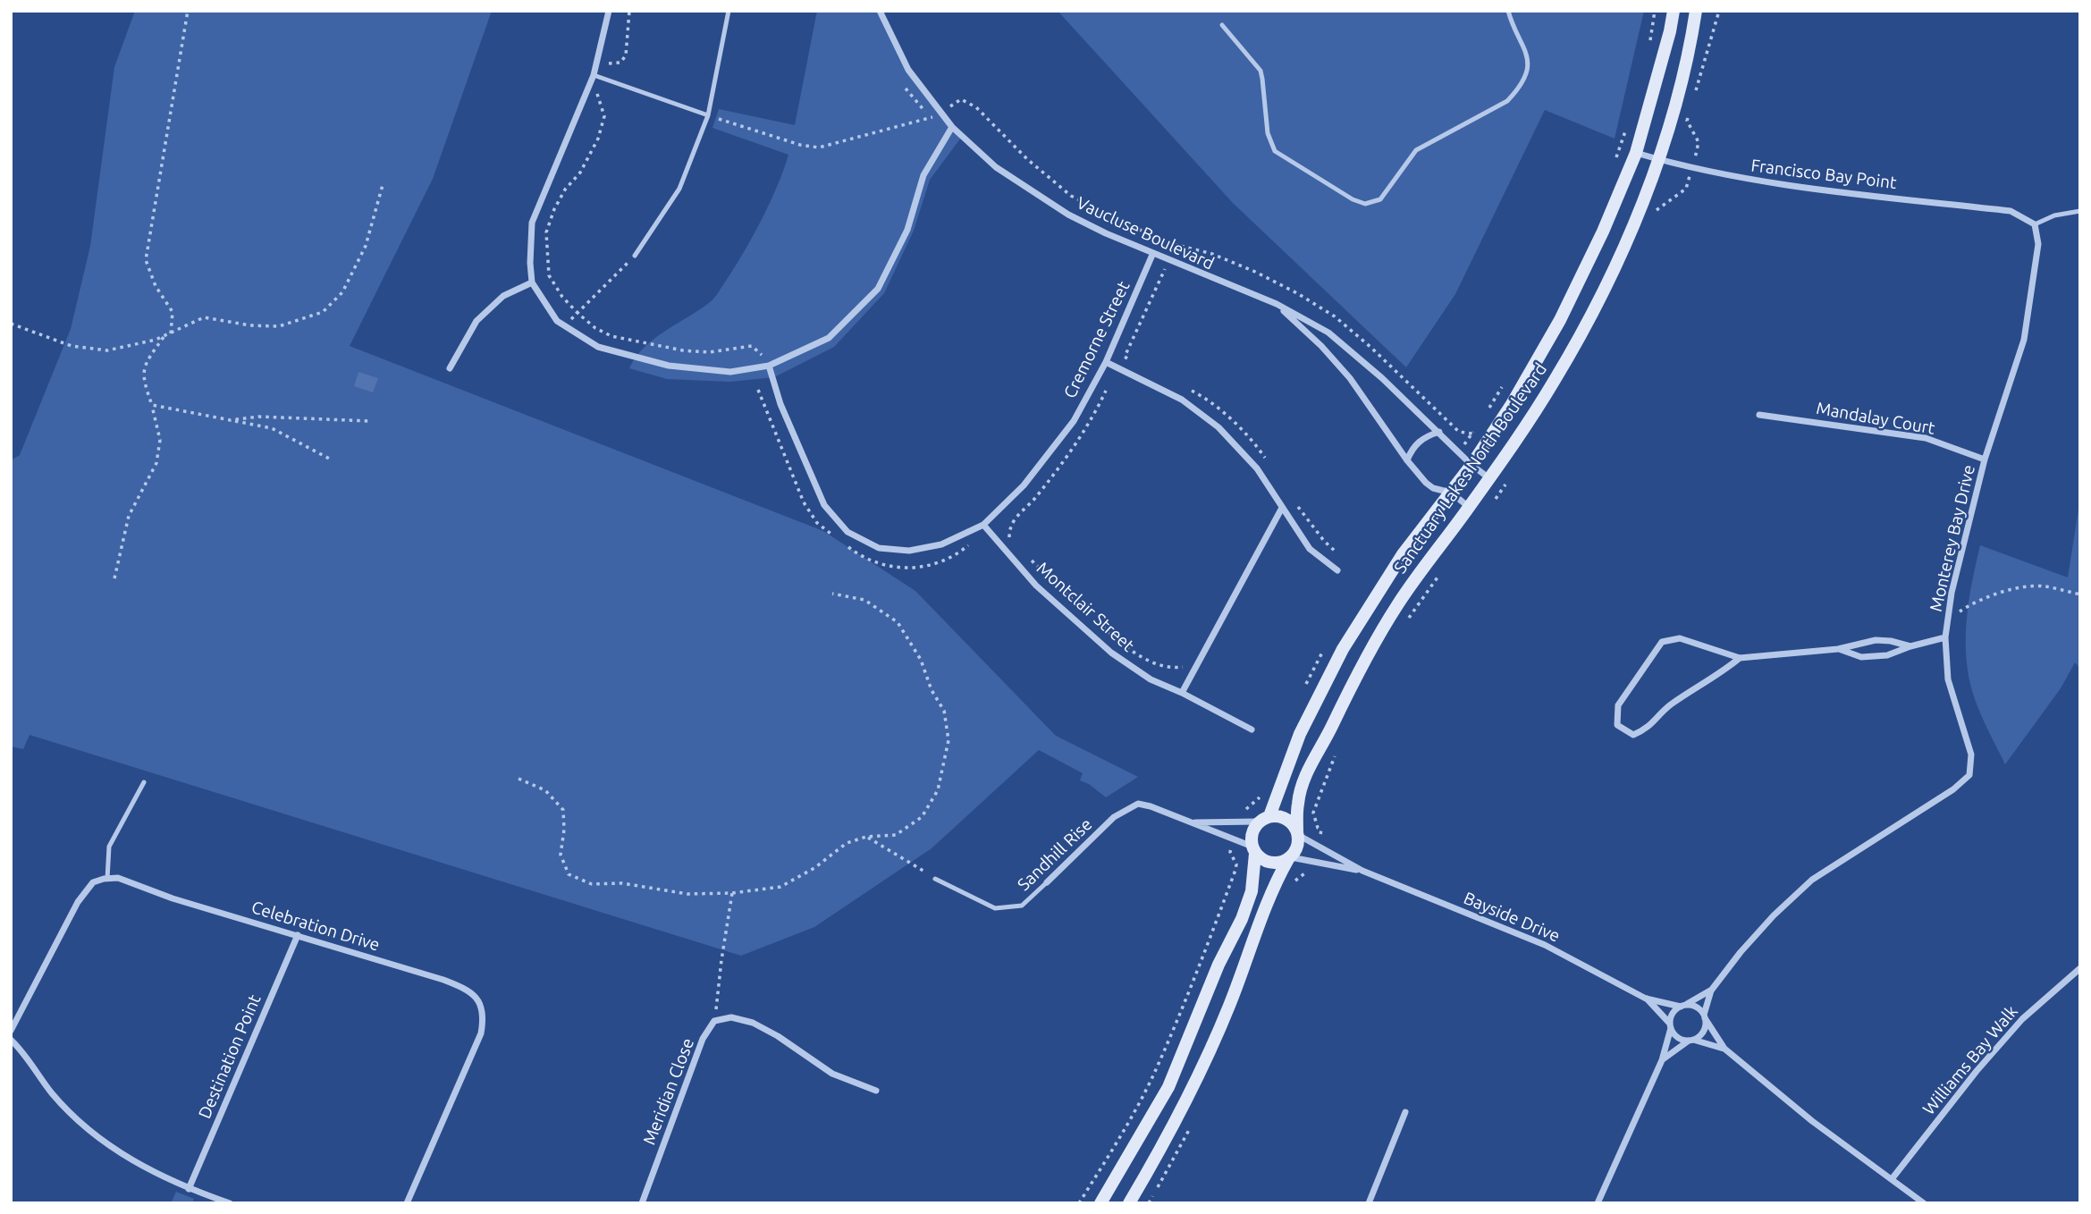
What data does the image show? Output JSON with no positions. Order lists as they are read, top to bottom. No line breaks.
{"streets":{"street":["Francisco Bay Point","Vaucluse Boulevard","Cremorne Street","Mandalay Court","Sanctuary Lakes North Boulevard","Monterey Bay Drive","Montclair Street","Sandhill Rise","Bayside Drive","Celebration Drive","Destination Point","Williams Bay Walk","Meridian Close"]},"crossings":[["Francisco Bay Point","Sanctuary Lakes North Boulevard"],["Francisco Bay Point","Monterey Bay Drive"],["Vaucluse Boulevard","Cremorne Street"],["Vaucluse Boulevard","Sanctuary Lakes North Boulevard"],["Cremorne Street","Montclair Street"],["Mandalay Court","Monterey Bay Drive"],["Sanctuary Lakes North Boulevard","Sandhill Rise"],["Sanctuary Lakes North Boulevard","Bayside Drive"],["Monterey Bay Drive","Bayside Drive"],["Sandhill Rise","Bayside Drive"],["Celebration Drive","Destination Point"]]}
